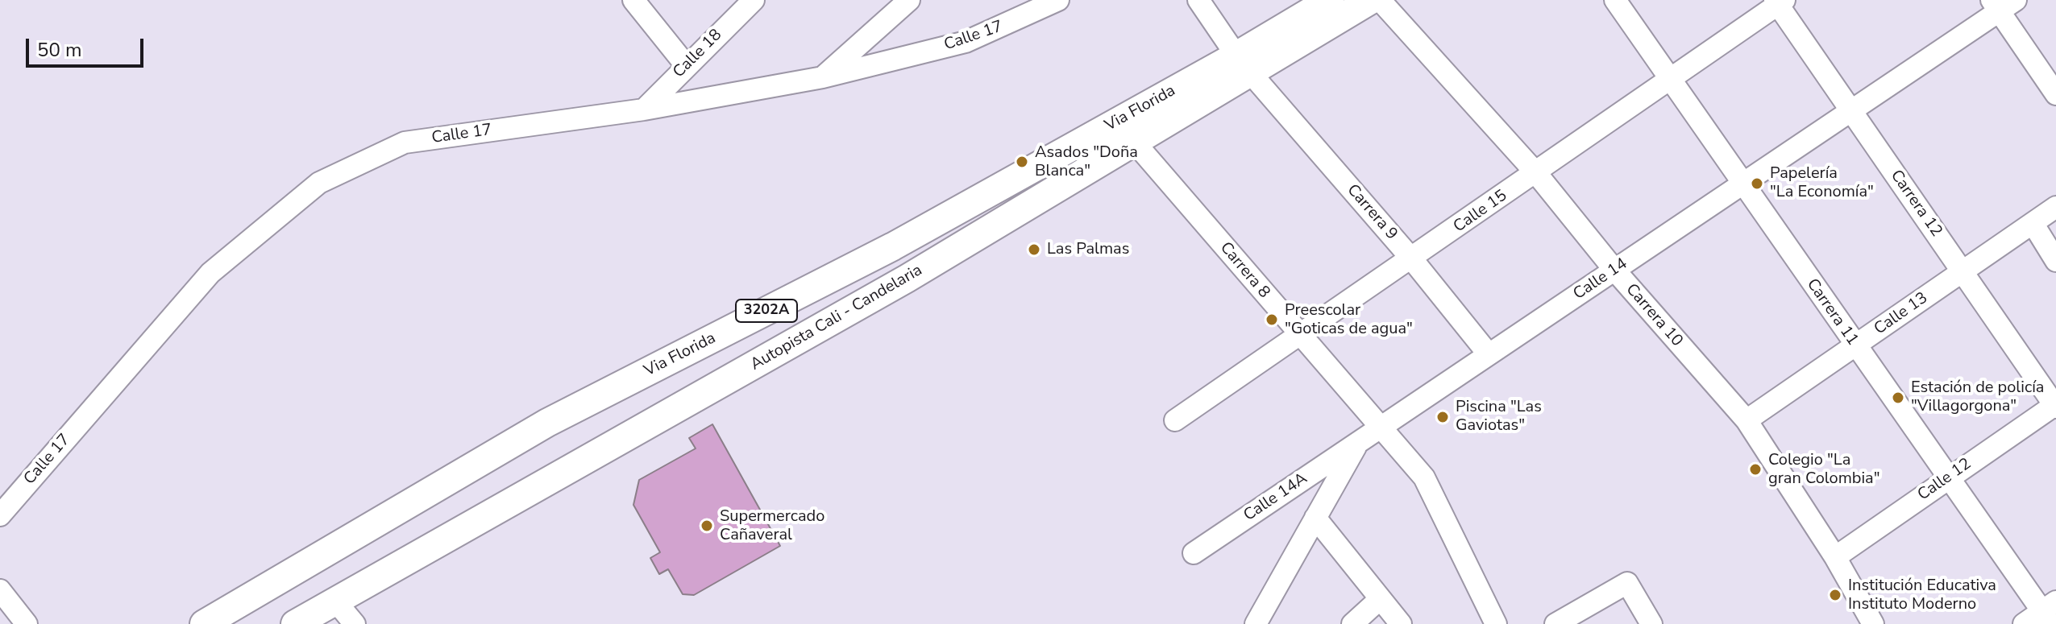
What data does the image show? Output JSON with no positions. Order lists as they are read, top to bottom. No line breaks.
{"streets":{"main road":["Via Florida","3202A","Autopista Cali - Candelaria"],"street":["Calle 17","Calle 18","Carrera 12","Calle 15","Carrera 9","Carrera 8","Calle 14","Carrera 11","Calle 13","Carrera 10","Calle 12","Calle 14A"]},"crossings":[["Calle 17","Calle 18"],["Via Florida","Carrera 9"],["Via Florida","Autopista Cali - Candelaria"],["Carrera 12","Calle 15"],["Carrera 12","Calle 14"],["Carrera 12","Calle 13"],["Carrera 12","Calle 12"],["Calle 15","Carrera 9"],["Calle 15","Carrera 8"],["Calle 15","Carrera 11"],["Calle 15","Carrera 10"],["Carrera 9","Calle 14"],["Carrera 9","Autopista Cali - Candelaria"],["Carrera 8","Calle 14"],["Carrera 8","Autopista Cali - Candelaria"],["Calle 14","Carrera 11"],["Calle 14","Carrera 10"],["Calle 14","Calle 14A"],["Carrera 11","Calle 13"],["Carrera 11","Calle 12"],["Calle 13","Carrera 10"],["Carrera 10","Calle 12"]],"places":["Asados \"Doña Blanca\"","Papelería \"La Economía\"","Las Palmas","Preescolar \"Goticas de agua\"","Estación de policía \"Villagorgona\"","Piscina \"Las Gaviotas\"","Colegio \"La gran Colombia\"","Supermercado Cañaveral","Institución Educativa Instituto Moderno"],"scale_bar":"50 m"}
